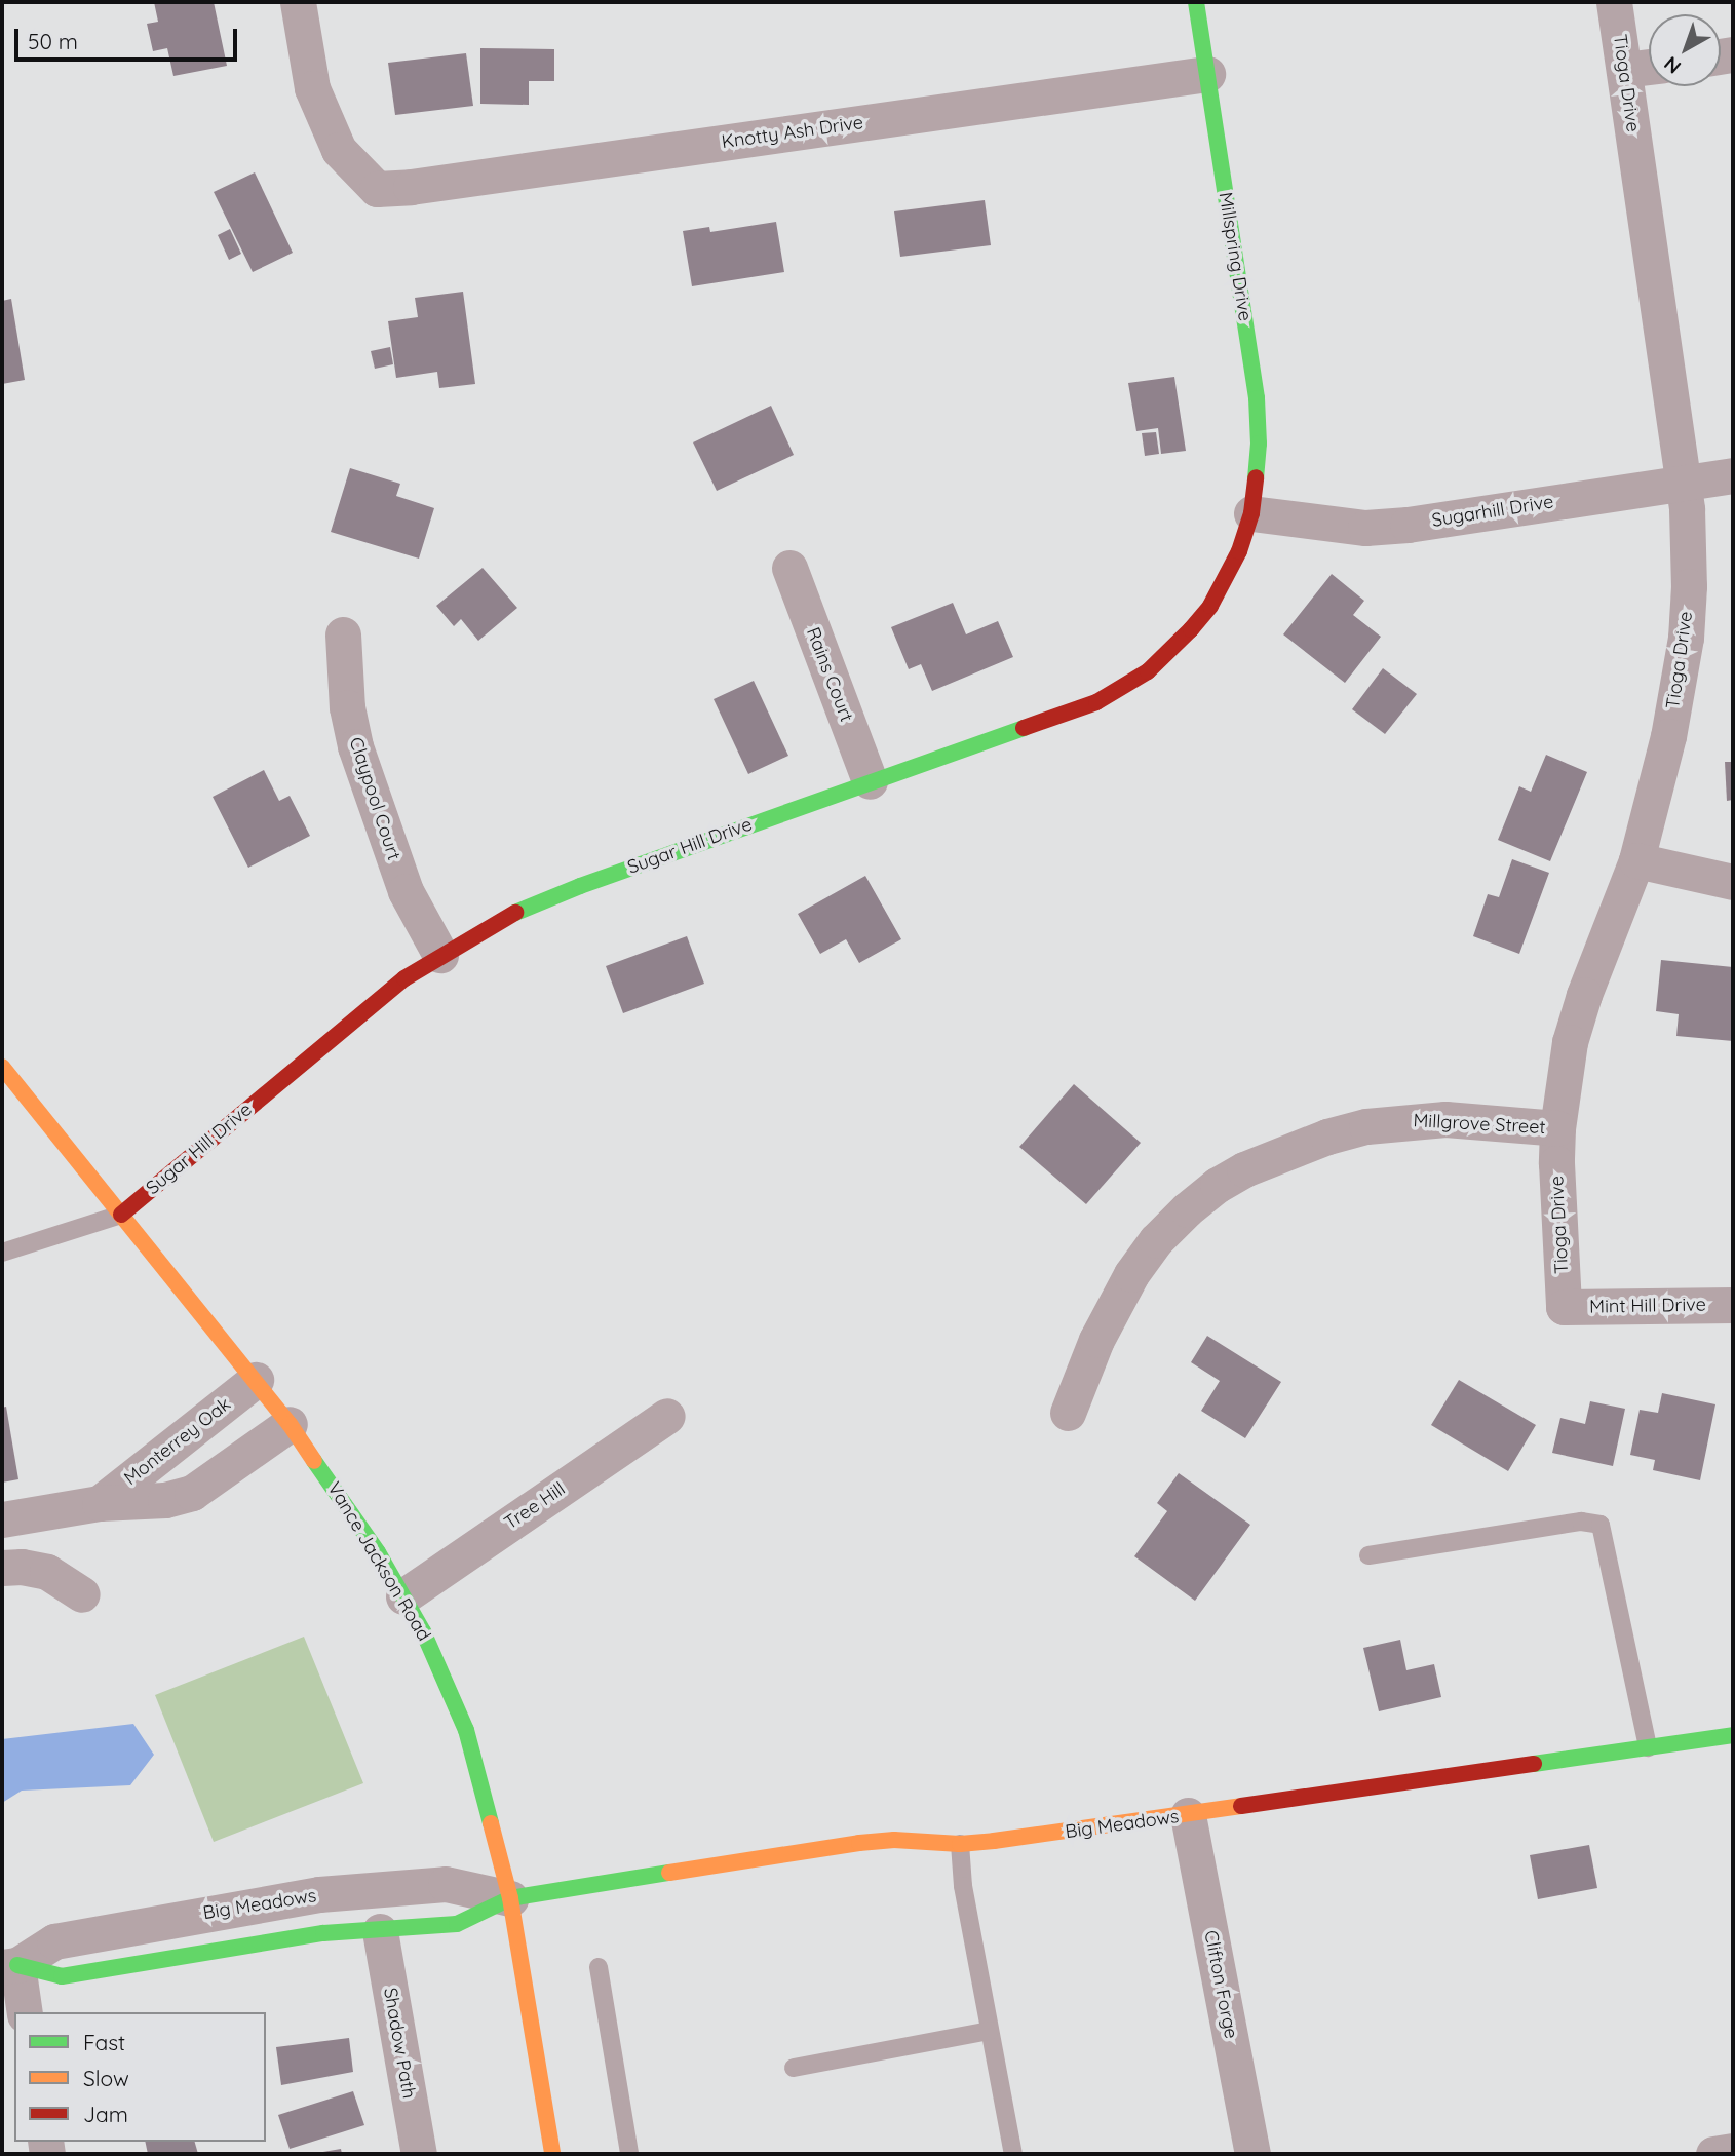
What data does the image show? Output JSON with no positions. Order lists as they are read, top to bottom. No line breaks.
{"streets":{"street":["Tioga Drive","Knotty Ash Drive","Millspring Drive","Sugarhill Drive","Rains Court","Claypool Court","Sugar Hill Drive","Millgrove Street","Mint Hill Drive","Monterrey Oak","Tree Hill","Vance Jackson Road","Big Meadows","Clifton Forge","Shadow Path"]},"crossings":[["Tioga Drive","Sugarhill Drive"],["Tioga Drive","Millgrove Street"],["Tioga Drive","Mint Hill Drive"],["Knotty Ash Drive","Millspring Drive"],["Millspring Drive","Sugarhill Drive"],["Millspring Drive","Sugar Hill Drive"],["Sugarhill Drive","Sugar Hill Drive"],["Rains Court","Sugar Hill Drive"],["Claypool Court","Sugar Hill Drive"],["Sugar Hill Drive","Vance Jackson Road"],["Monterrey Oak","Vance Jackson Road"],["Tree Hill","Vance Jackson Road"],["Vance Jackson Road","Big Meadows"],["Big Meadows","Clifton Forge"],["Big Meadows","Shadow Path"]],"legend":["Fast","Slow","Jam"],"scale_bar":"50 m","north":"bottom left"}
